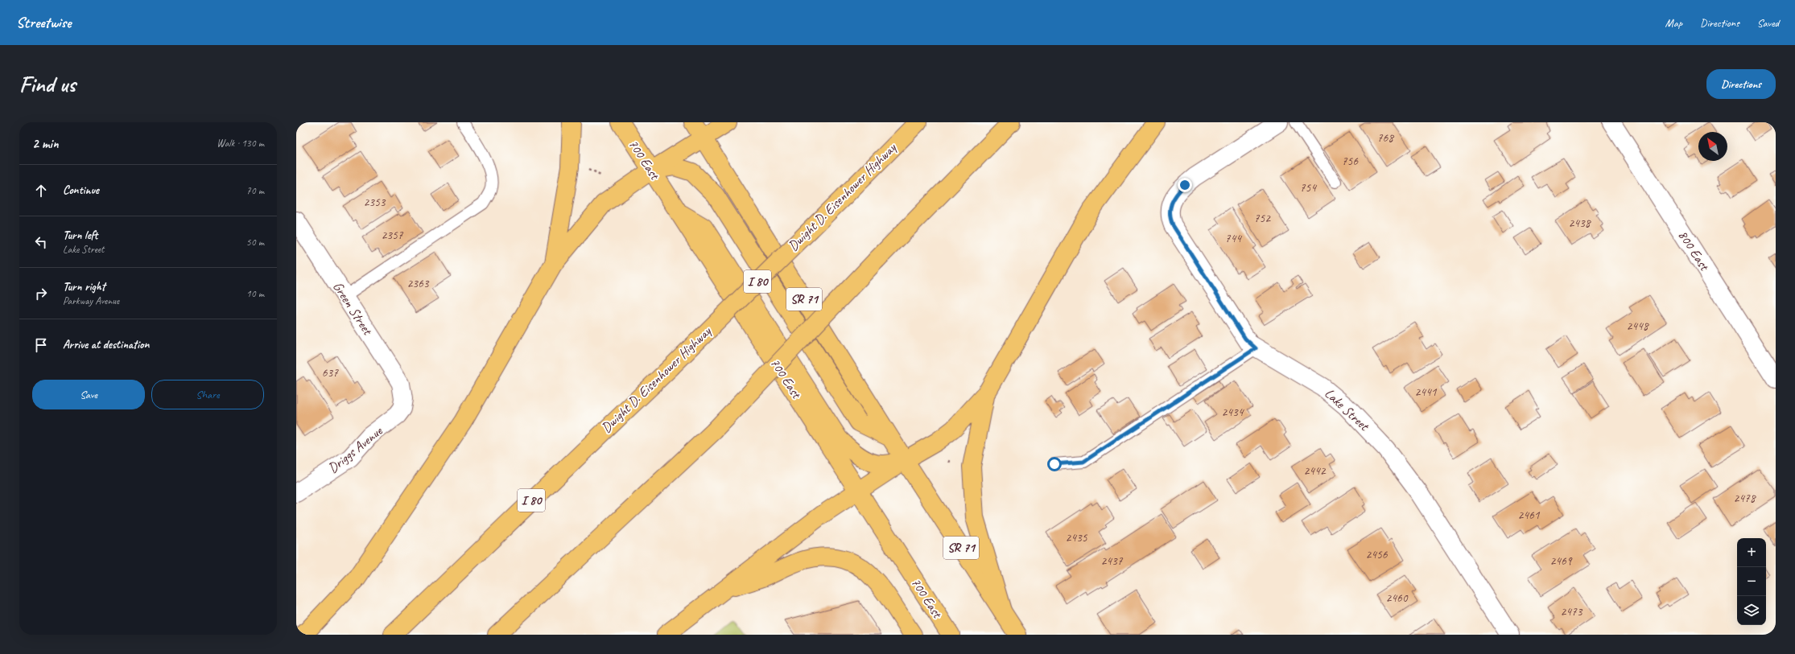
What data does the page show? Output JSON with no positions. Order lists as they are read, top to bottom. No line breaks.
{"streets":{"main road":["700 East","Dwight D. Eisenhower Highway","I 80","SR 71"],"street":["800 East","Green Street","Lake Street","Driggs Avenue"]},"crossings":[["Green Street","Driggs Avenue"]],"house_numbers":["768","756","754","2353","752","2438","2357","744","2363","2448","637","2441","2434","2442","2478","2461","2435","2456","2437","2469","2460","2473"],"north":"top left","page":{"header":"Streetwise","nav":["Map","Directions","Saved"],"buttons":["Directions",["Save","Share"]],"title":"Find us","heading":["2 min","Walk · 130 m"],"list":[["Continue","70 m"],["Turn left","Lake Street","50 m"],["Turn right","Parkway Avenue","10 m"],"Arrive at destination"],"map_buttons":["+","−"]}}
